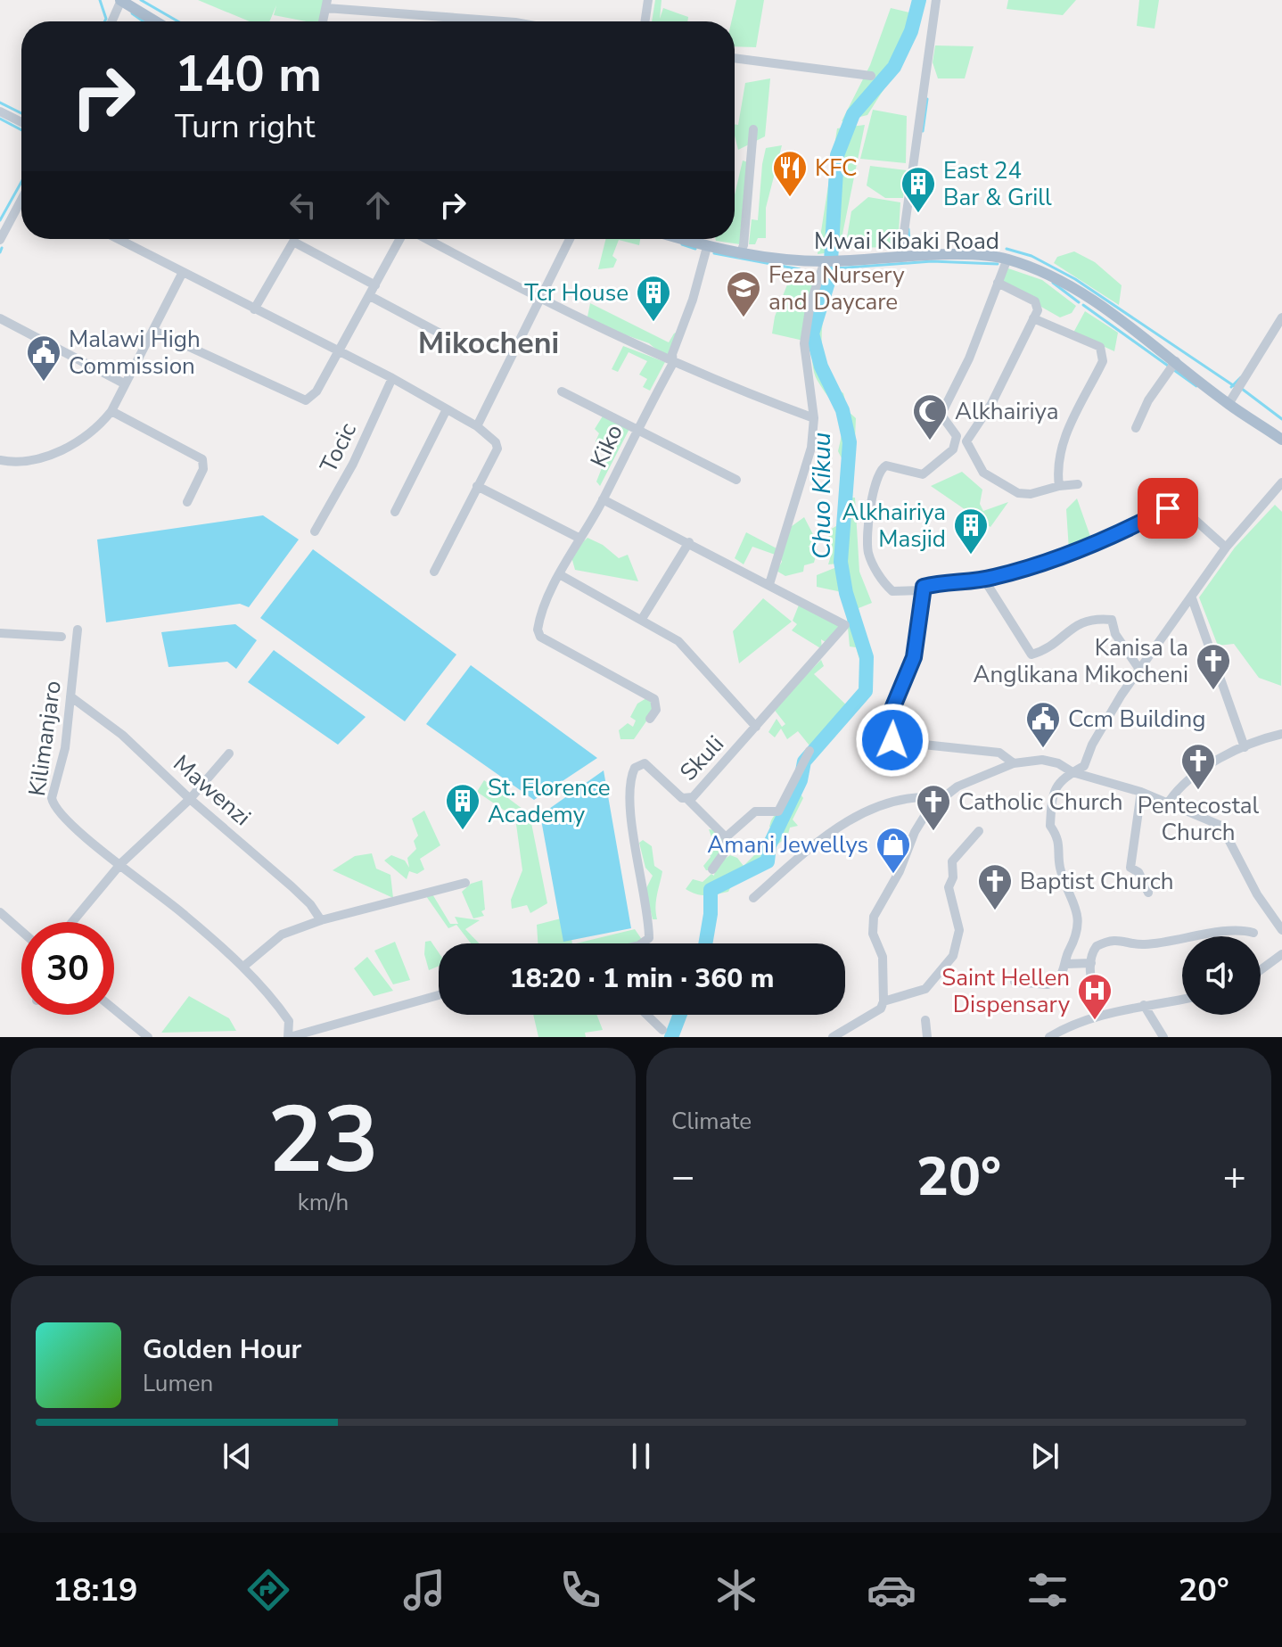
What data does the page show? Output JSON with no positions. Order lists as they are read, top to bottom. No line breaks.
{"streets":{"main road":["Mwai Kibaki Road"],"street":["Kiko","Tocic","Kilimanjaro","Skuli","Mawenzi"]},"crossings":[["Mwai Kibaki Road","Kiko"],["Kilimanjaro","Mawenzi"]],"districts":["Mikocheni"],"water":["Chuo Kikuu"],"places":{"restaurant":["KFC"],"building":["East 24 Bar & Grill","Tcr House","Alkhairiya Masjid","St. Florence Academy"],"school or university":["Feza Nursery and Daycare"],"public building":["Malawi High Commission","Ccm Building"],"mosque":["Alkhairiya"],"church":["Kanisa la Anglikana Mikocheni","Pentecostal Church","Catholic Church","Baptist Church"],"shop":["Amani Jewellys"],"hospital":["Saint Hellen Dispensary"]},"page":{"turn":["140 m","Turn right"],"limit":"30","trip":"18:20 · 1 min · 360 m","tile":[["23","km/h"],"Climate"],"heat":["−","20°","+"],"song":["Golden Hour","Lumen"],"tabs":["18:19","20°"]}}
